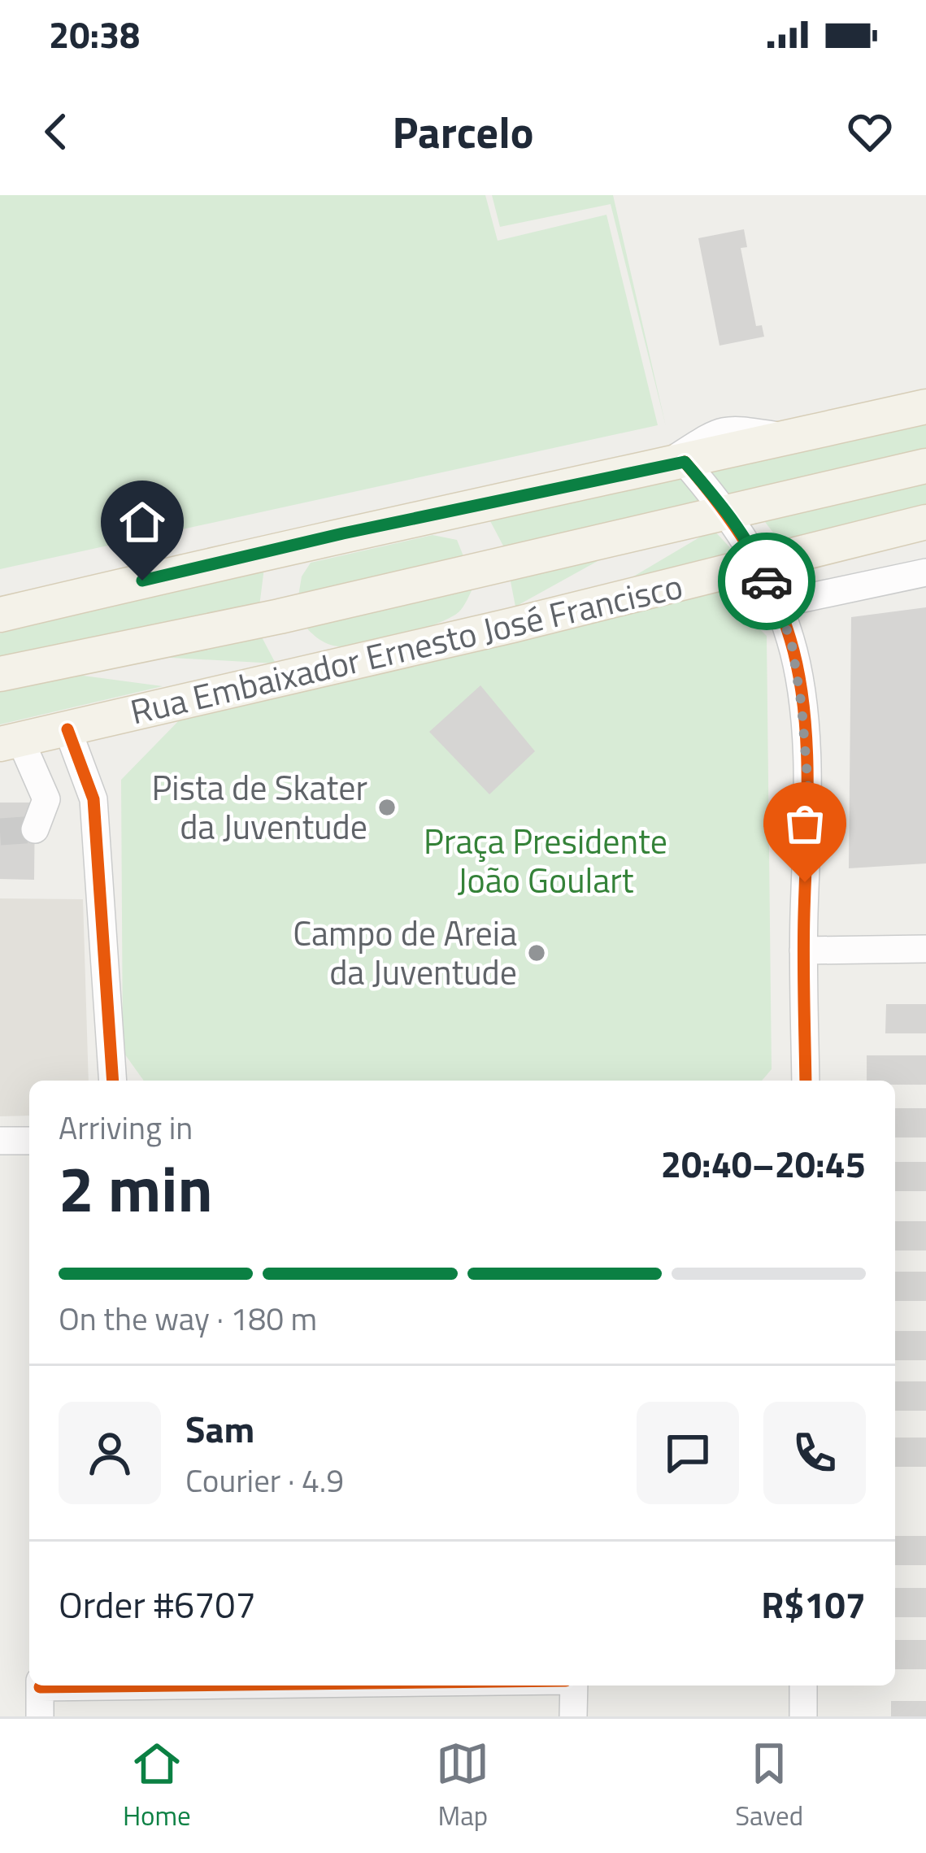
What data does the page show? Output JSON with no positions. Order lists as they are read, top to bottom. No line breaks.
{"streets":{"main road":["Rua Embaixador Ernesto José Francisco"]},"parks":["Praça Presidente João Goulart"],"places":["Pista de Skater da Juventude","Campo de Areia da Juventude"],"page":{"status":"20:38","header":"Parcelo","heading":["2 min","Arriving in","20:40–20:45"],"panel":["Sam","Courier · 4.9","Order #6707","R$107"],"bar":"On the way · 180 m","tabs":["Home","Map","Saved"]}}
